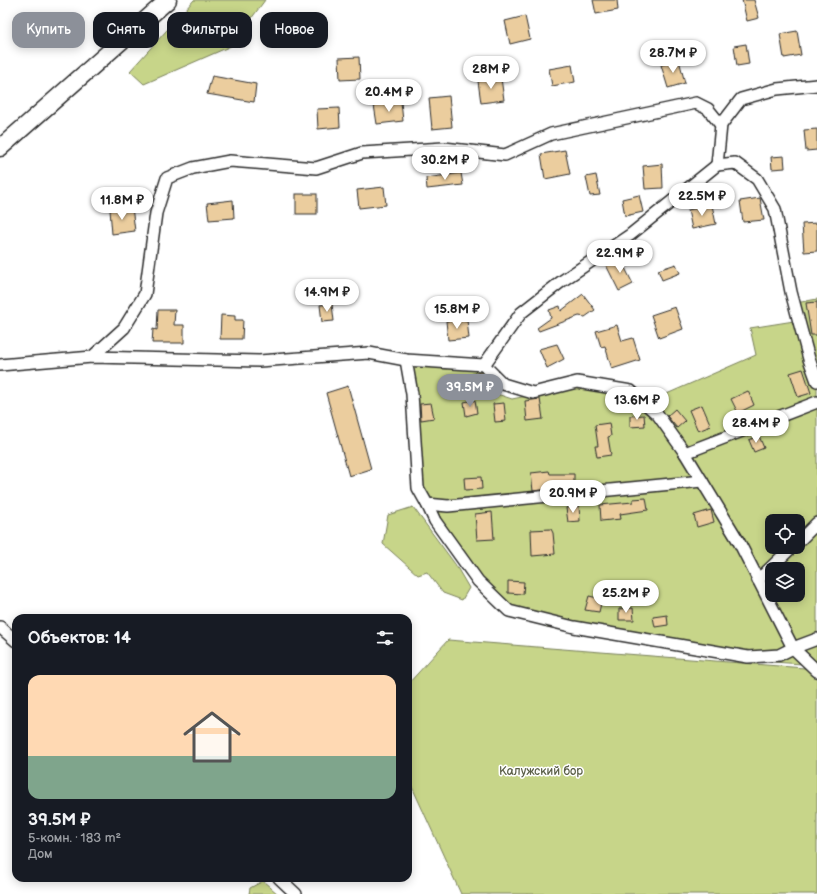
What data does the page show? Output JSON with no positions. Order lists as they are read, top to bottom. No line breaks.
{"parks":["Калужский бор"],"page":{"chip":["Купить","Снять","Фильтры","Новое"],"price":["28.7M ₽","28M ₽","20.4M ₽","30.2M ₽","22.5M ₽","11.8M ₽","22.9M ₽","14.9M ₽","15.8M ₽","39.5M ₽","13.6M ₽","28.4M ₽","20.9M ₽","25.2M ₽"],"heading":"Объектов: 14","list":[{"name":"39.5M ₽","note":"5-комн. · 183 m² · Дом"}]}}
